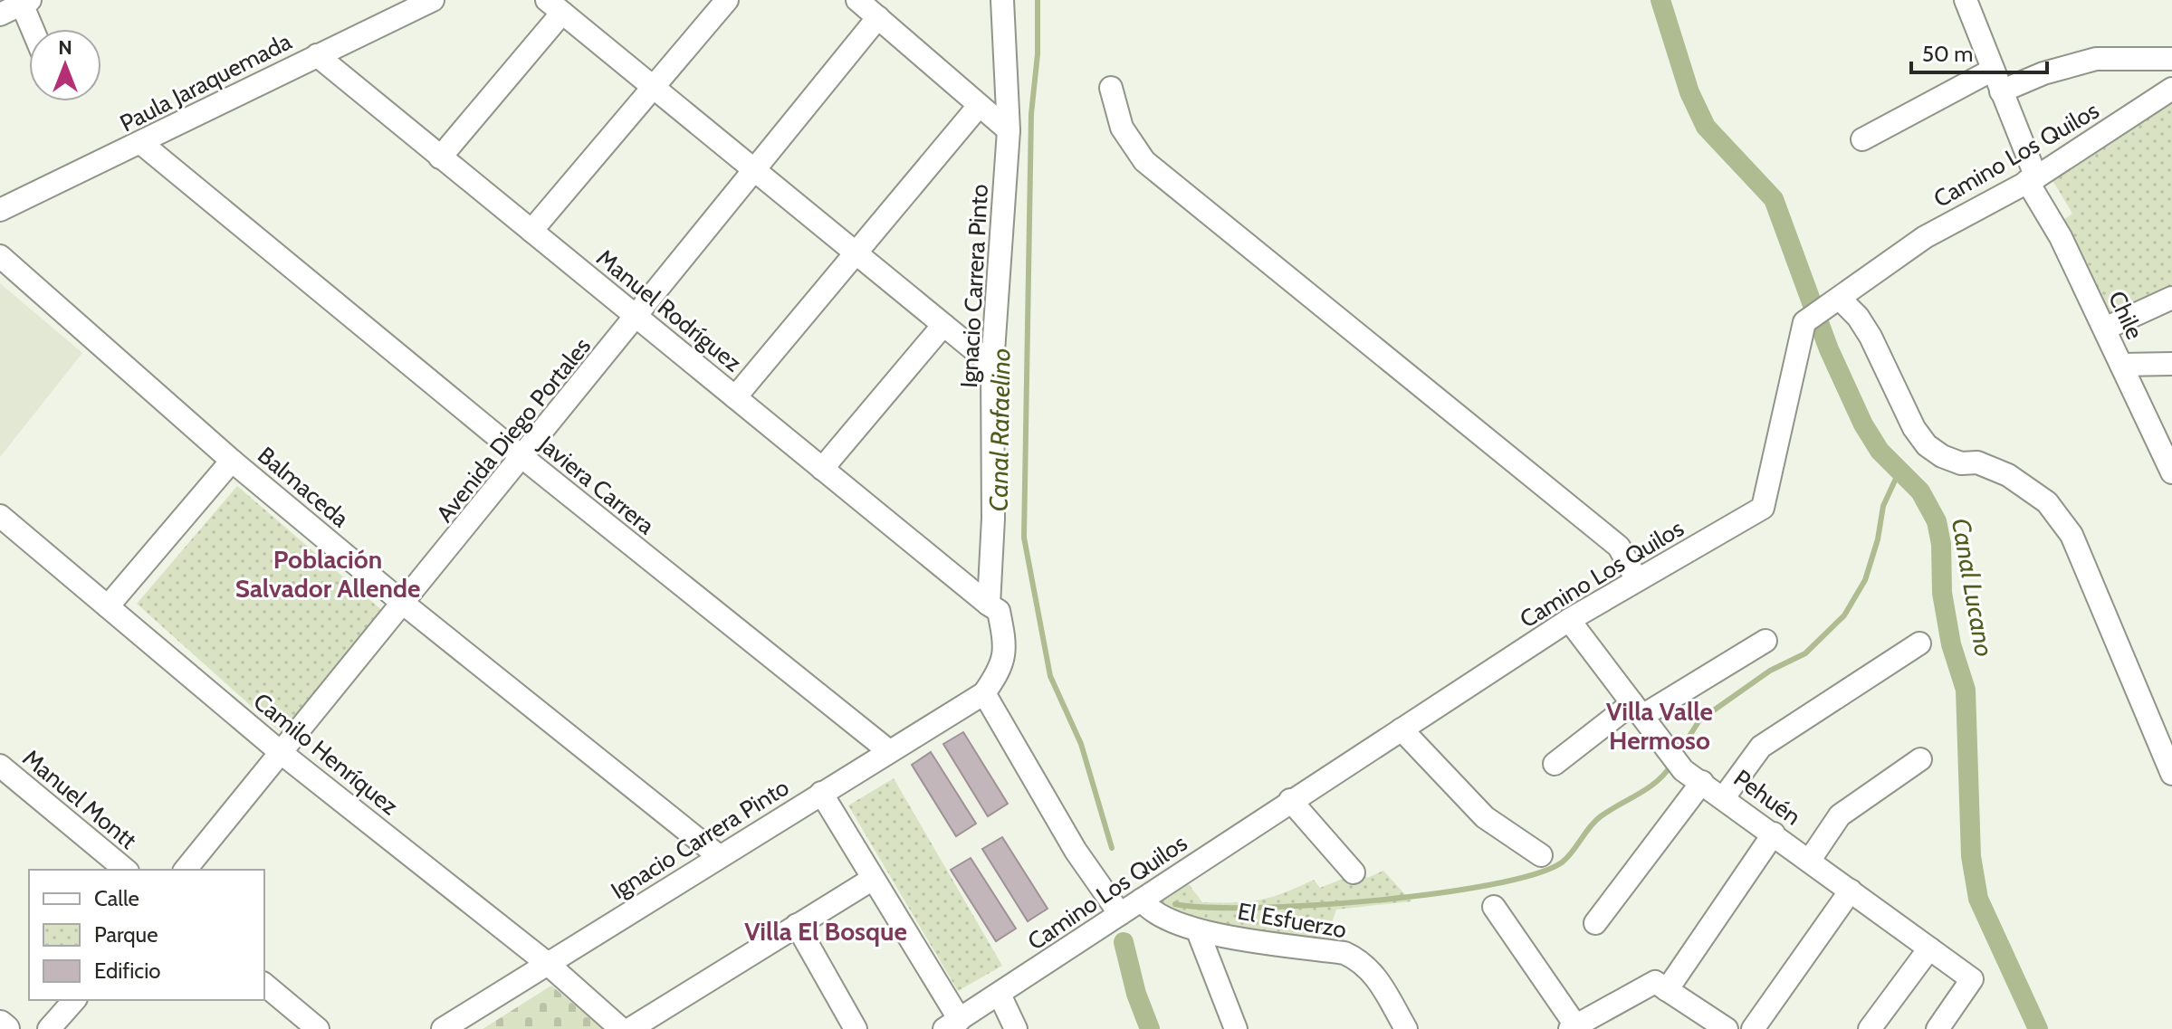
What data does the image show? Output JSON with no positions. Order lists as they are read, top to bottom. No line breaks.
{"streets":{"street":["Paula Jaraquemada","Camino Los Quilos","Ignacio Carrera Pinto","Manuel Rodríguez","Chile","Avenida Diego Portales","Javiera Carrera","Balmaceda","Camilo Henríquez","Pehuén","Manuel Montt","El Esfuerzo"]},"crossings":[["Paula Jaraquemada","Manuel Rodríguez"],["Paula Jaraquemada","Javiera Carrera"],["Camino Los Quilos","Chile"],["Camino Los Quilos","Pehuén"],["Camino Los Quilos","El Esfuerzo"],["Ignacio Carrera Pinto","Manuel Rodríguez"],["Ignacio Carrera Pinto","Javiera Carrera"],["Ignacio Carrera Pinto","Balmaceda"],["Ignacio Carrera Pinto","Camilo Henríquez"],["Manuel Rodríguez","Avenida Diego Portales"],["Avenida Diego Portales","Javiera Carrera"],["Avenida Diego Portales","Balmaceda"],["Avenida Diego Portales","Camilo Henríquez"]],"districts":["Población Salvador Allende","Villa Valle Hermoso","Villa El Bosque"],"water":["Canal Rafaelino","Canal Lucano"],"legend":["Calle","Parque","Edificio"],"scale_bar":"50 m","north":"top"}
